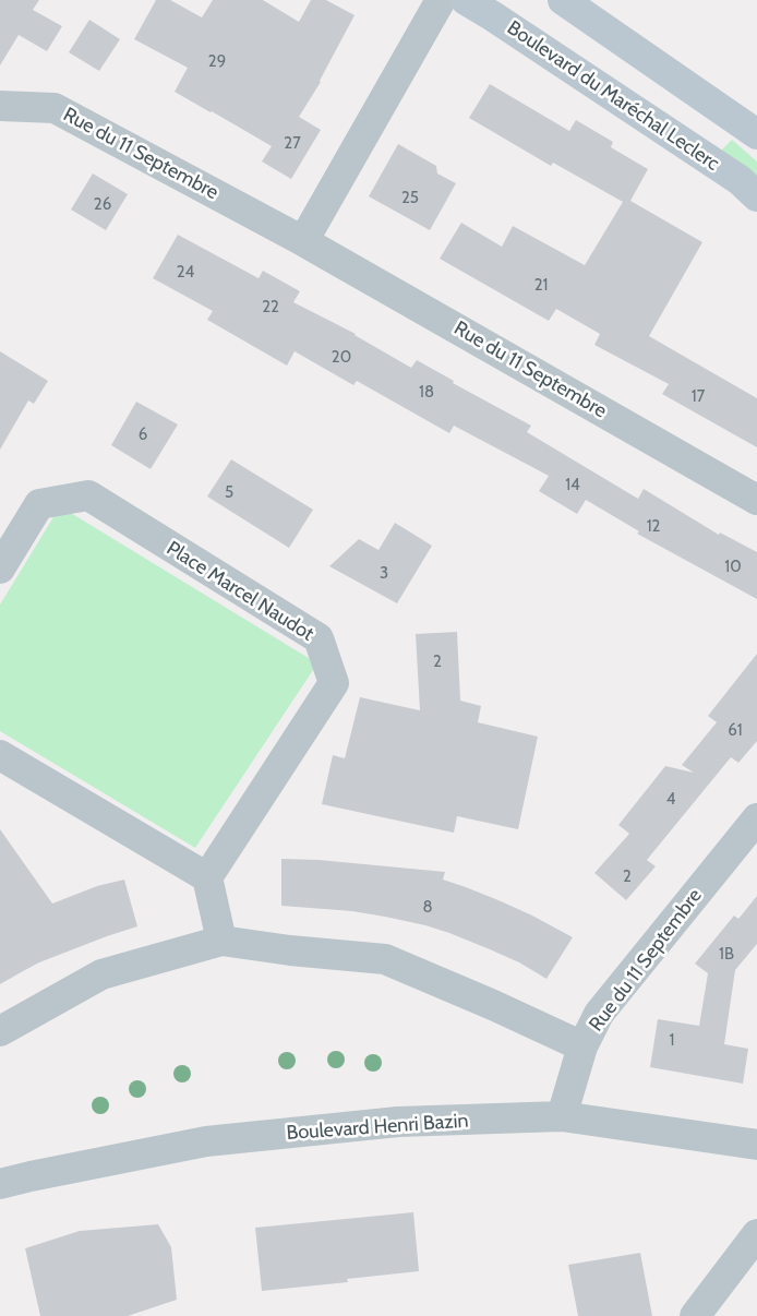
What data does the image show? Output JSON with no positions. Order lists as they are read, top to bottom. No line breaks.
{"streets":{"main road":["Boulevard du Maréchal Leclerc"],"street":["Rue du 11 Septembre","Place Marcel Naudot","Boulevard Henri Bazin"]},"crossings":[["Rue du 11 Septembre","Boulevard Henri Bazin"]],"house_numbers":["29","27","25","26","24","21","22","20","18","17","6","14","5","12","10","3","2","61","4","2","8","1B","1"]}
